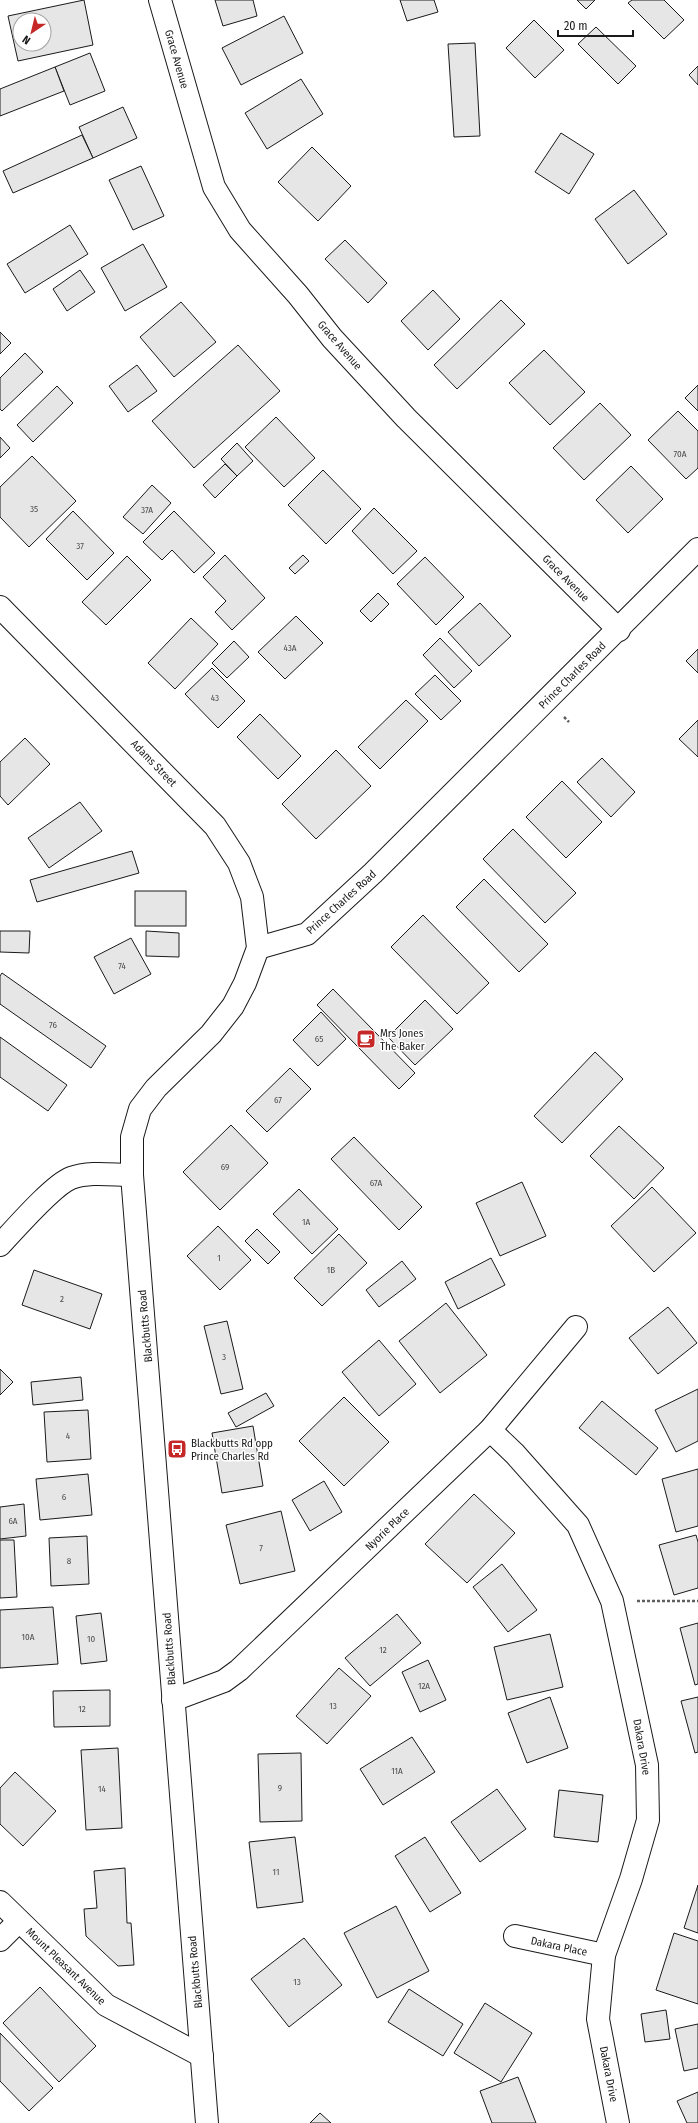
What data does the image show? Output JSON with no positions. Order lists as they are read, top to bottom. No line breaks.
{"streets":{"street":["Grace Avenue","Prince Charles Road","Adams Street","Blackbutts Road","Nyorie Place","Dakara Drive","Dakara Place","Mount Pleasant Avenue"]},"crossings":[["Grace Avenue","Prince Charles Road"],["Prince Charles Road","Adams Street"],["Blackbutts Road","Nyorie Place"],["Blackbutts Road","Mount Pleasant Avenue"],["Nyorie Place","Dakara Drive"],["Dakara Drive","Dakara Place"]],"places":{"cafe":["Mrs Jones The Baker"],"bus stop":["Blackbutts Rd opp Prince Charles Rd"]},"house_numbers":["70A","35","37A","37","43A","43","74","76","65","67","69","67A","1A","1","1B","2","3","4","6","6A","7","8","10A","10","12","12A","13","12","11A","9","14","11","13"],"scale_bar":"20 m","north":"bottom left"}
